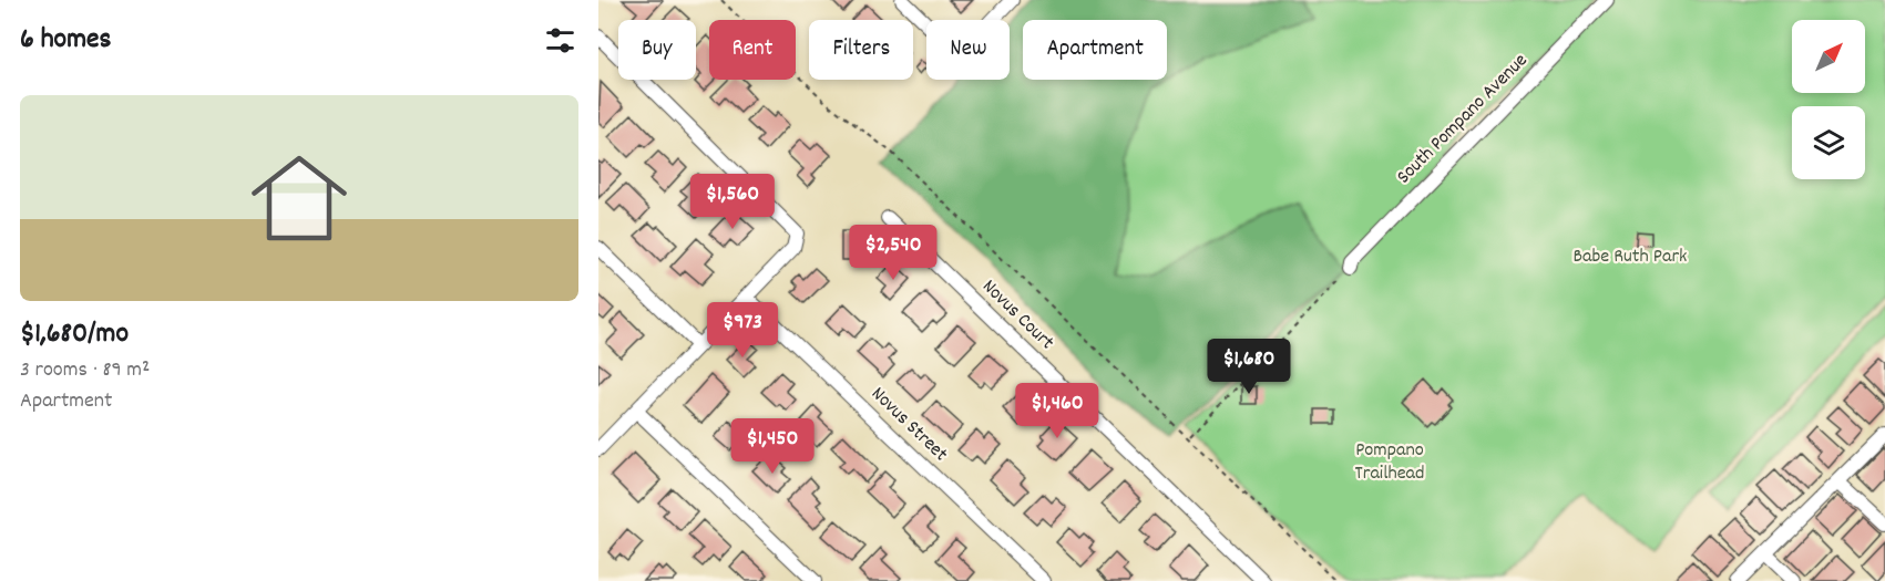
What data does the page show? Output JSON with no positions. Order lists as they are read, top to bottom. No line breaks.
{"streets":{"street":["South Pompano Avenue","Novus Court","Novus Street"]},"parks":["Babe Ruth Park","Pompano Trailhead"],"north":"top right","page":{"heading":"6 homes","chip":["Buy","Rent","Filters","New","Apartment"],"list":[{"name":"$1,680/mo","note":"3 rooms · 89 m² · Apartment"}],"price":["$1,560","$2,540","$973","$1,680","$1,460","$1,450"]}}
